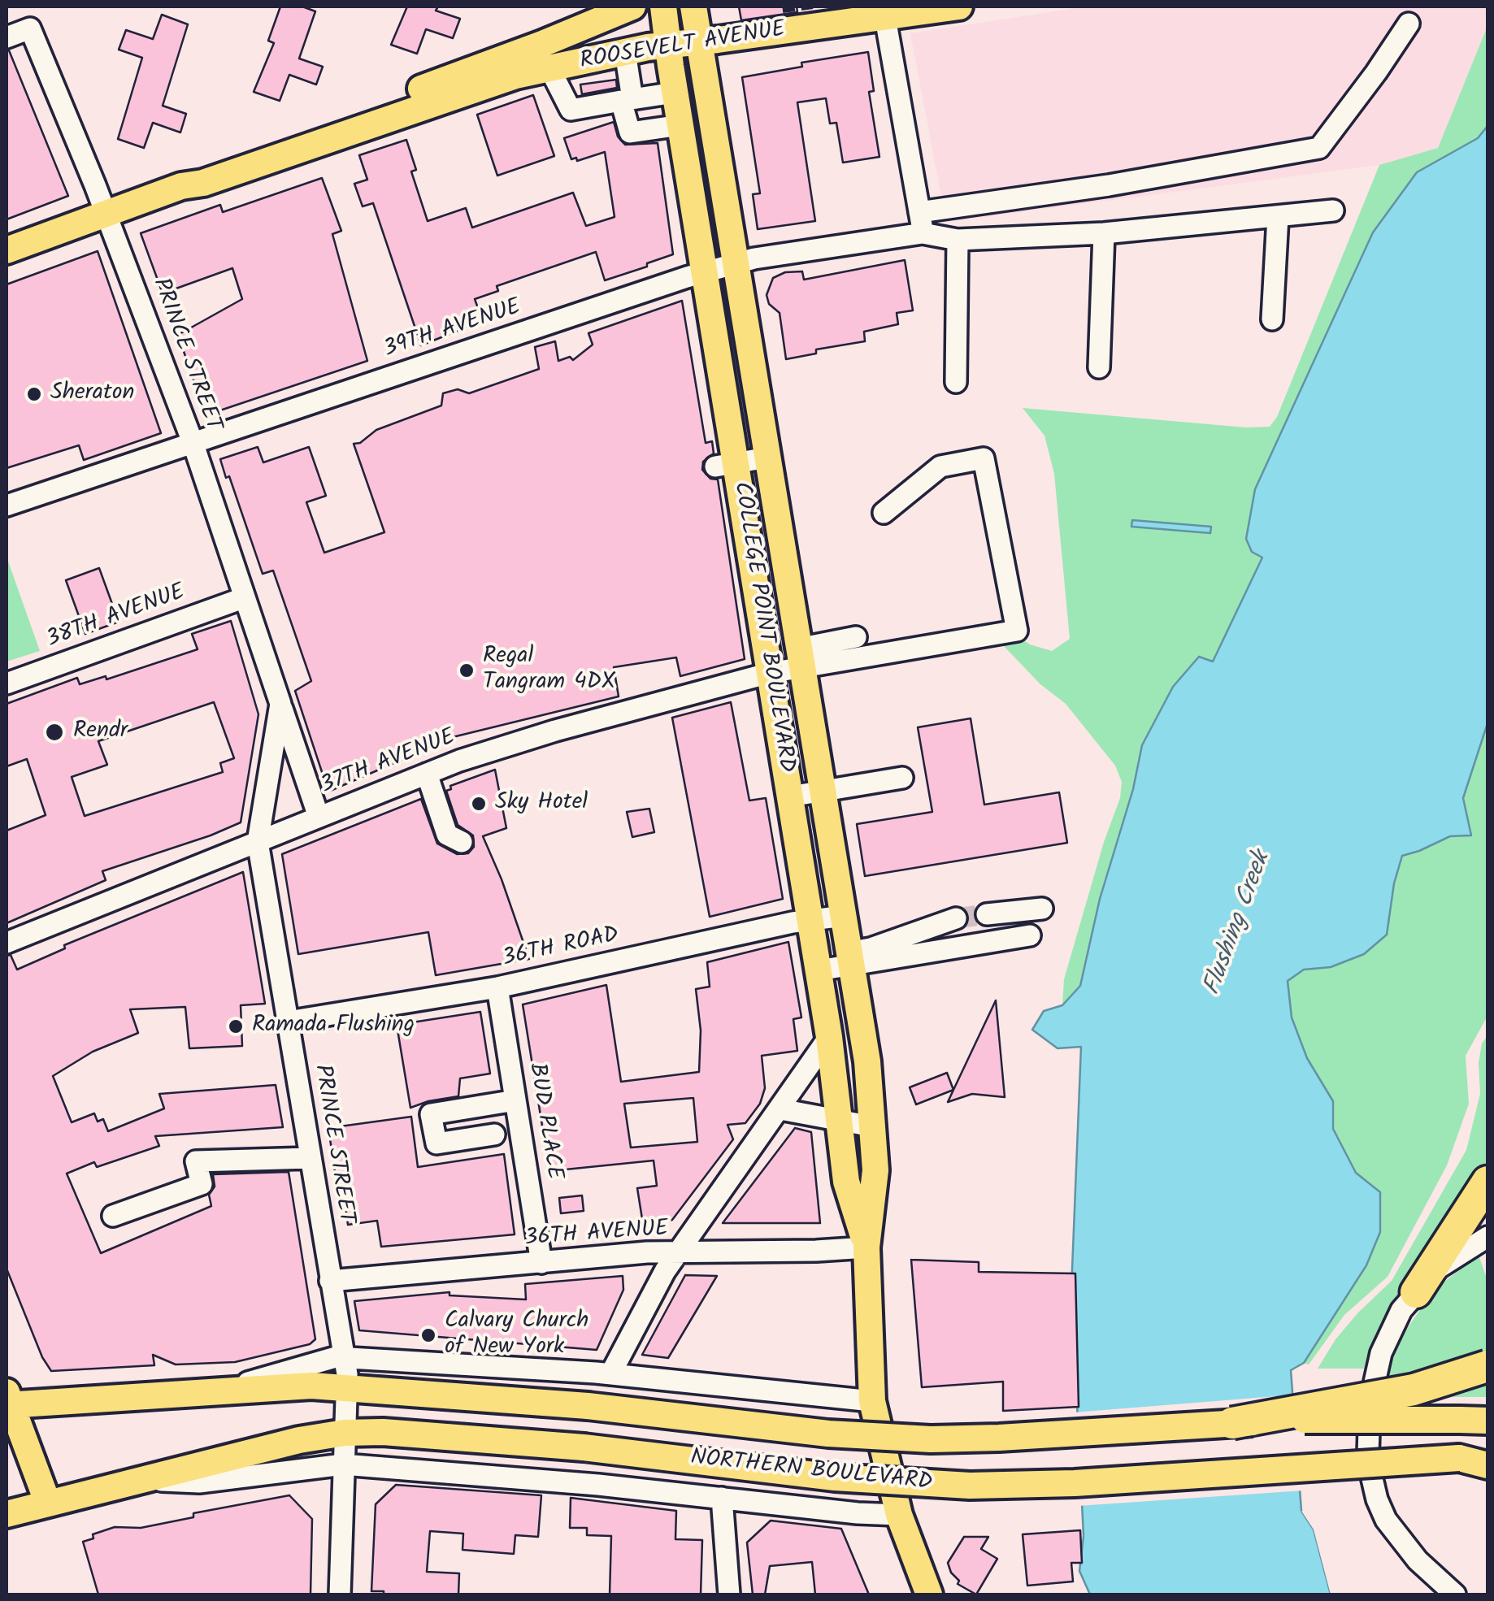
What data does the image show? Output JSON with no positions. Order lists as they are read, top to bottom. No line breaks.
{"streets":{"main road":["ROOSEVELT AVENUE","COLLEGE POINT BOULEVARD","NORTHERN BOULEVARD"],"street":["39TH AVENUE","PRINCE STREET","38TH AVENUE","37TH AVENUE","36TH ROAD","BUD PLACE","36TH AVENUE"]},"crossings":[["ROOSEVELT AVENUE","PRINCE STREET"],["ROOSEVELT AVENUE","COLLEGE POINT BOULEVARD"],["39TH AVENUE","PRINCE STREET"],["39TH AVENUE","COLLEGE POINT BOULEVARD"],["PRINCE STREET","38TH AVENUE"],["PRINCE STREET","37TH AVENUE"],["PRINCE STREET","36TH ROAD"],["PRINCE STREET","36TH AVENUE"],["PRINCE STREET","NORTHERN BOULEVARD"],["COLLEGE POINT BOULEVARD","37TH AVENUE"],["COLLEGE POINT BOULEVARD","36TH ROAD"],["COLLEGE POINT BOULEVARD","36TH AVENUE"],["COLLEGE POINT BOULEVARD","NORTHERN BOULEVARD"],["36TH ROAD","BUD PLACE"],["BUD PLACE","36TH AVENUE"]],"water":["Flushing Creek"],"places":["Sheraton","Regal Tangram 4DX","Rendr","Sky Hotel","Ramada Flushing","Calvary Church of New York"]}
